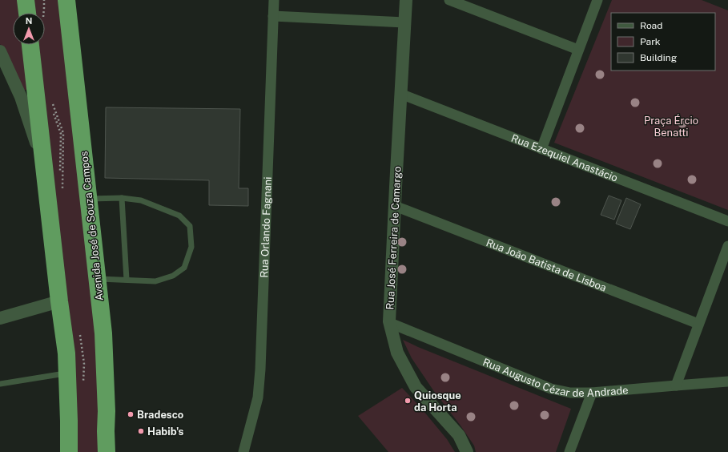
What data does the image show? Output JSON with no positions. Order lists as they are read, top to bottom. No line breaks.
{"streets":{"highway":["Avenida José de Souza Campos"],"street":["Rua Ezequiel Anastácio","Rua Orlando Fagnani","Rua José Ferreira de Camargo","Rua João Batista de Lisboa","Rua Augusto Cézar de Andrade"]},"crossings":[["Rua Ezequiel Anastácio","Rua José Ferreira de Camargo"],["Rua José Ferreira de Camargo","Rua João Batista de Lisboa"],["Rua José Ferreira de Camargo","Rua Augusto Cézar de Andrade"]],"parks":["Praça Ércio Benatti"],"places":["Quiosque da Horta","Bradesco","Habib's"],"legend":["Road","Park","Building"],"north":"top"}
